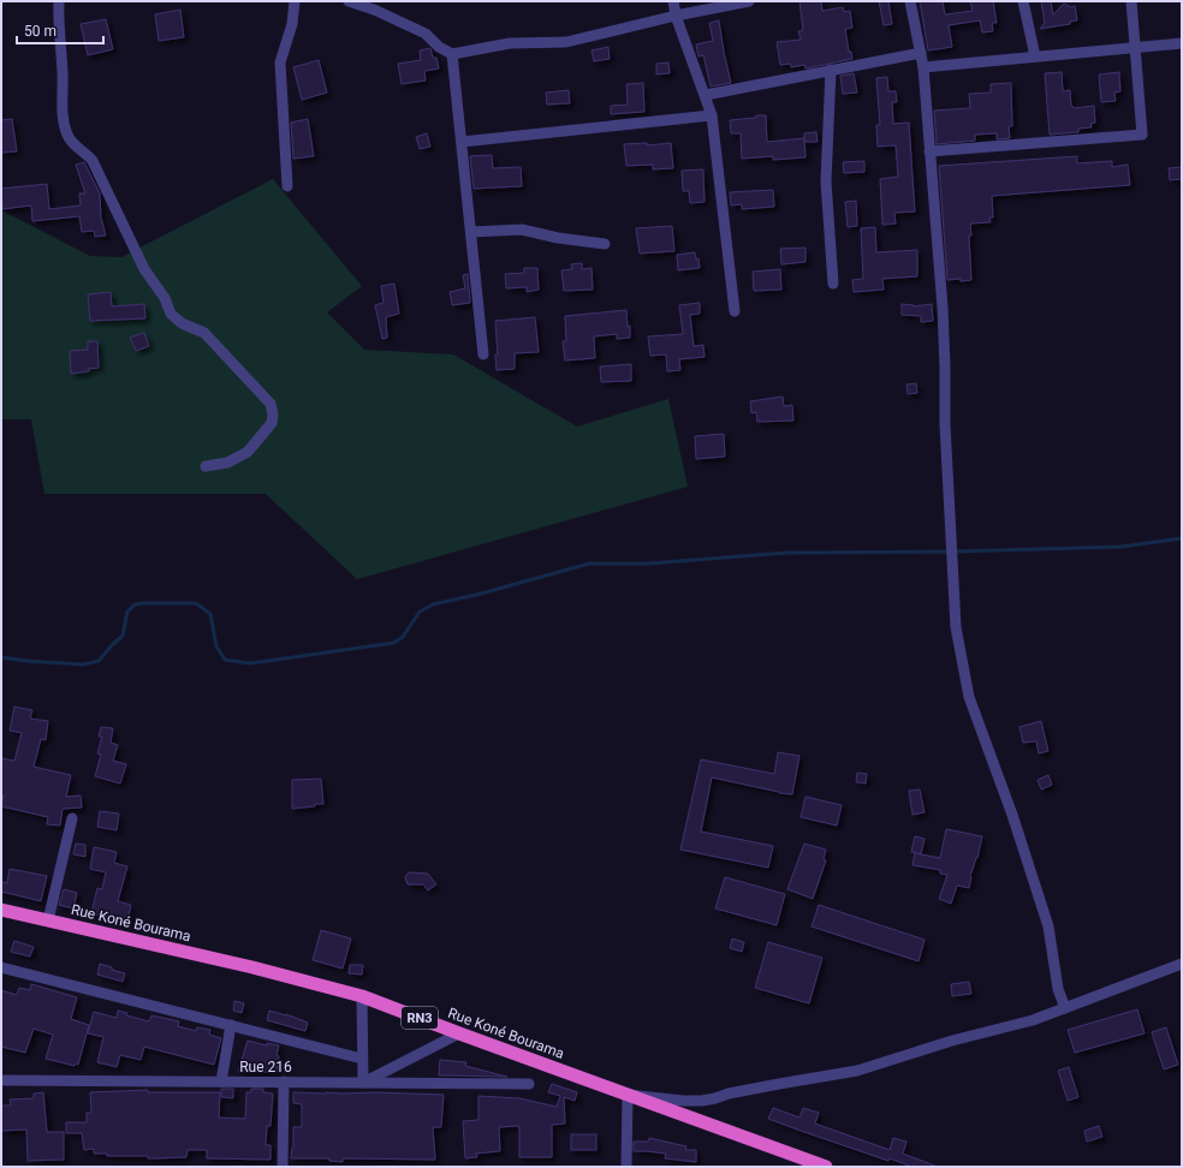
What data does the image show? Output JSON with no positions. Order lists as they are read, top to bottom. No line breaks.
{"streets":{"highway":["Rue Koné Bourama","RN3"],"street":["Rue 216"]},"scale_bar":"50 m"}
